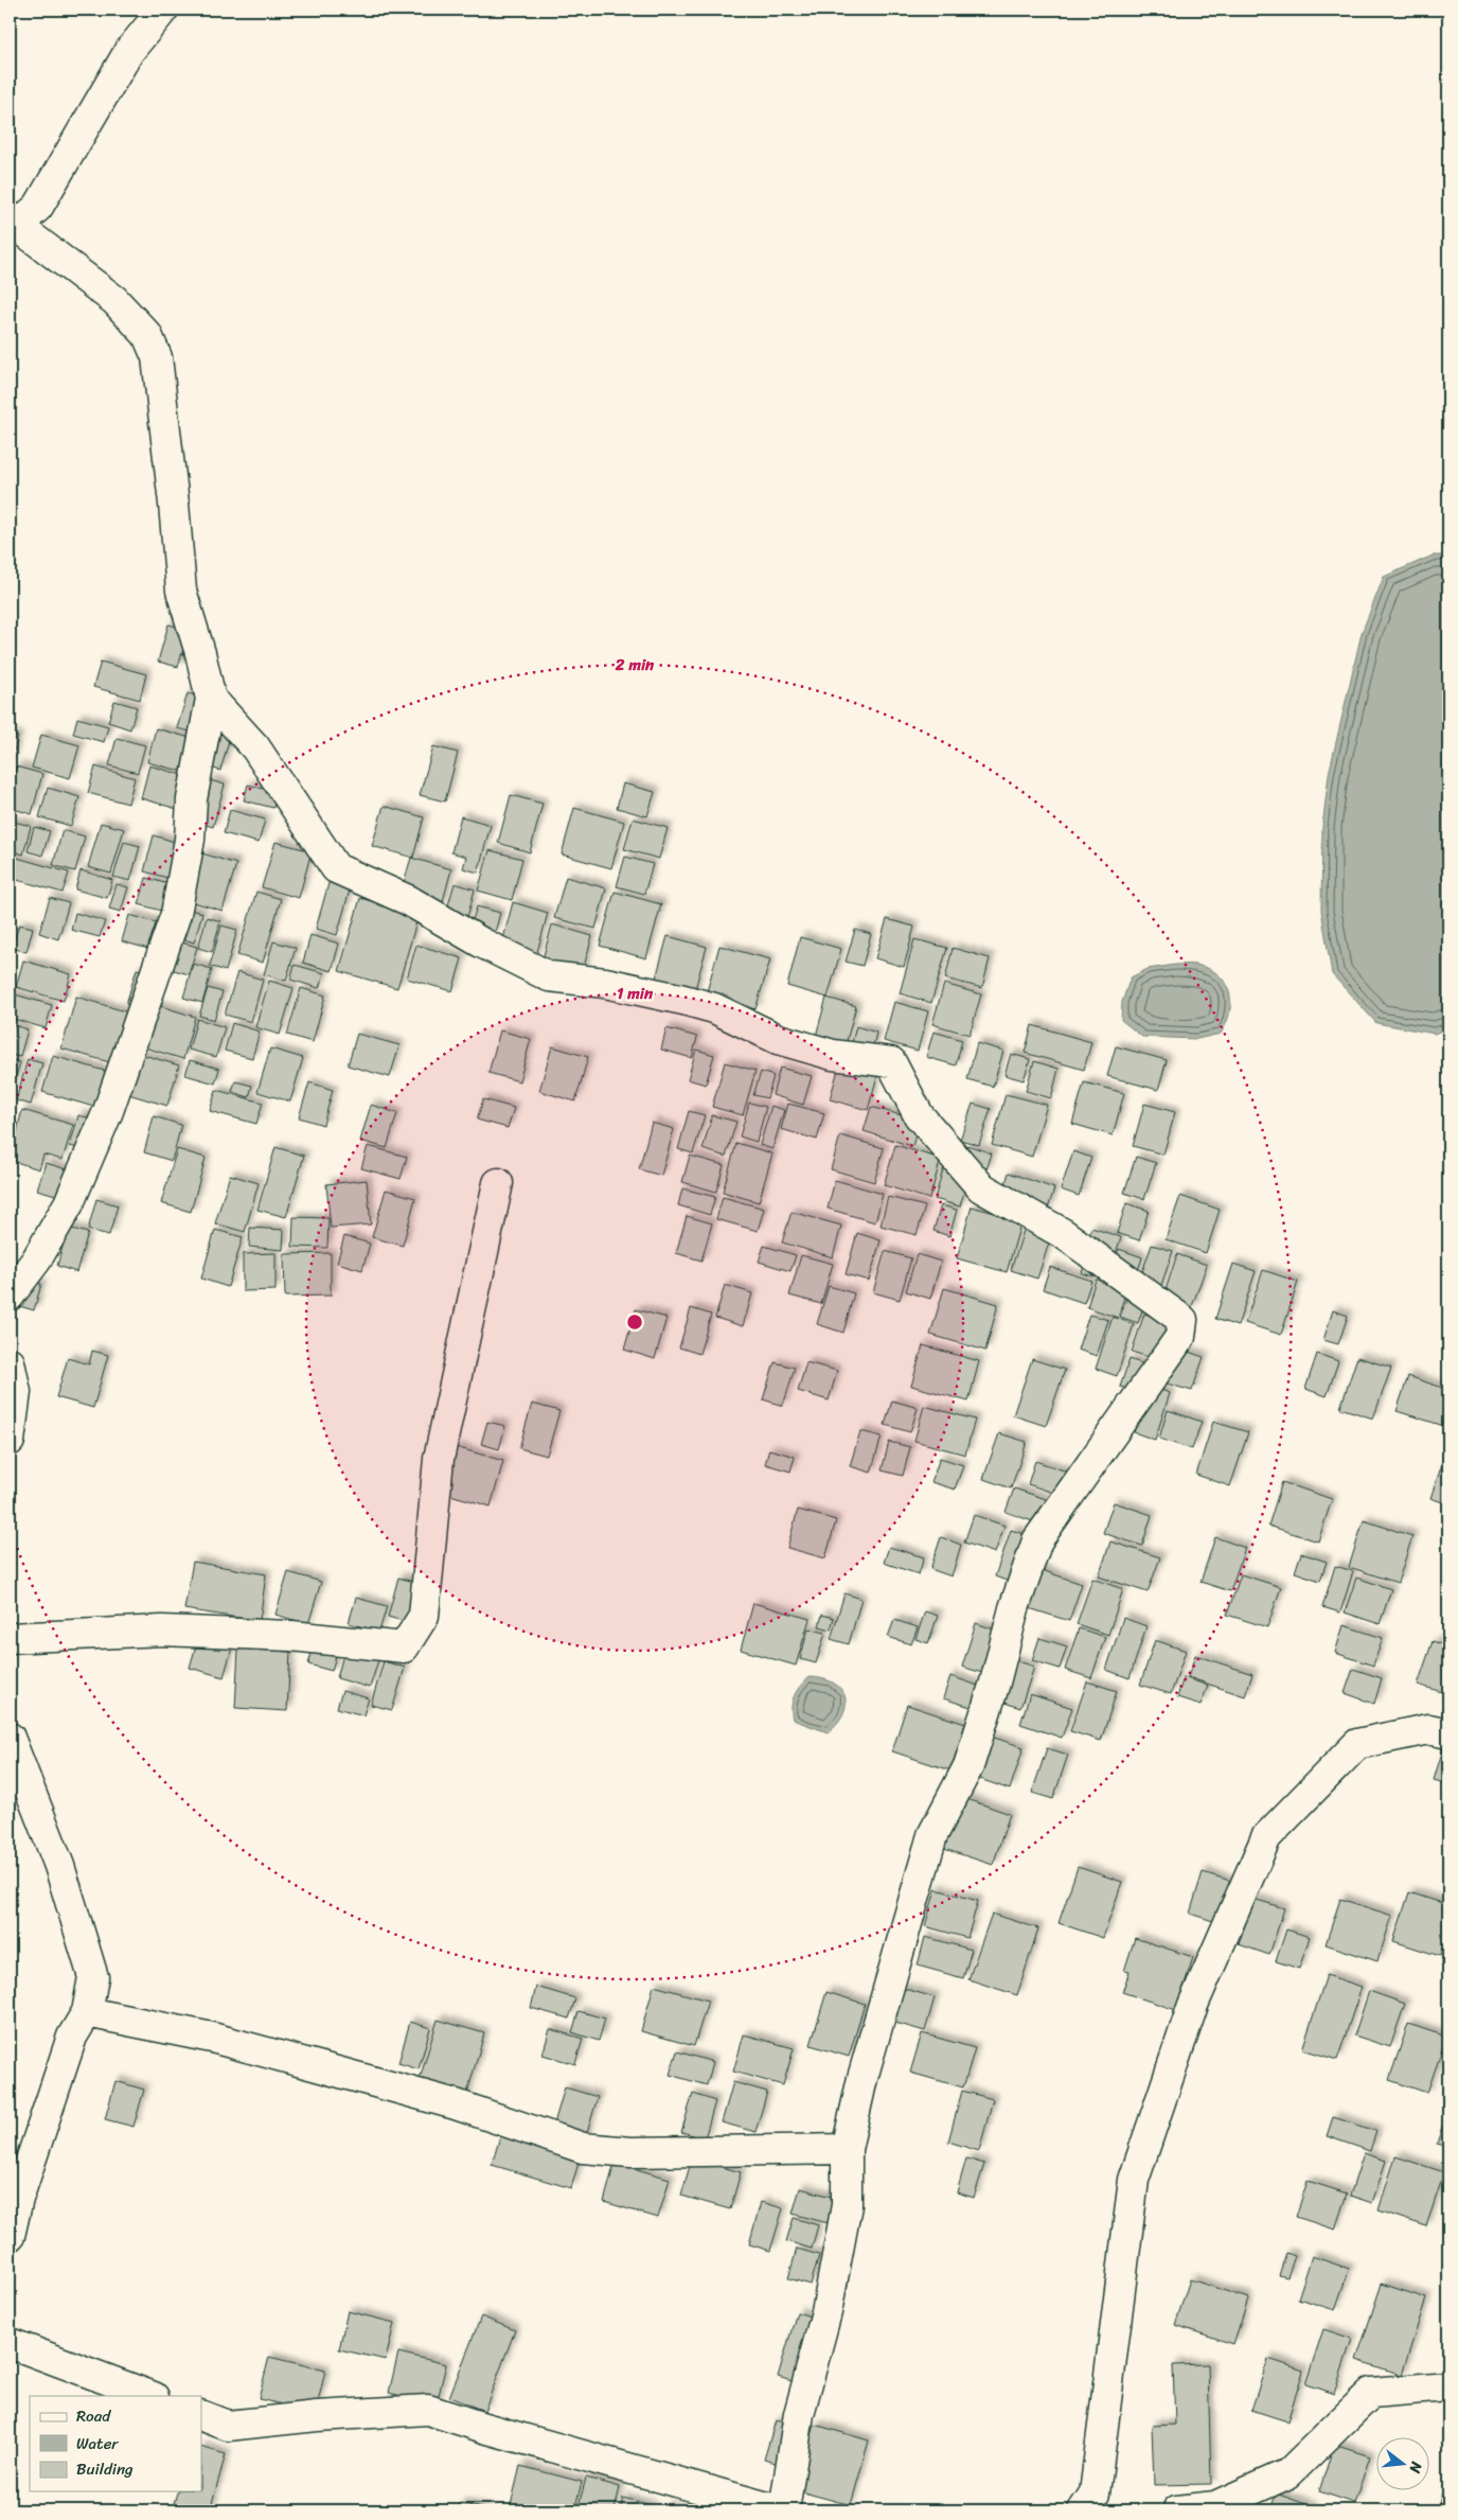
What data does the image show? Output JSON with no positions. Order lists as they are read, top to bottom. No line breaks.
{"legend":["Road","Water","Building"],"north":"right","rings":["2 min","1 min"]}
